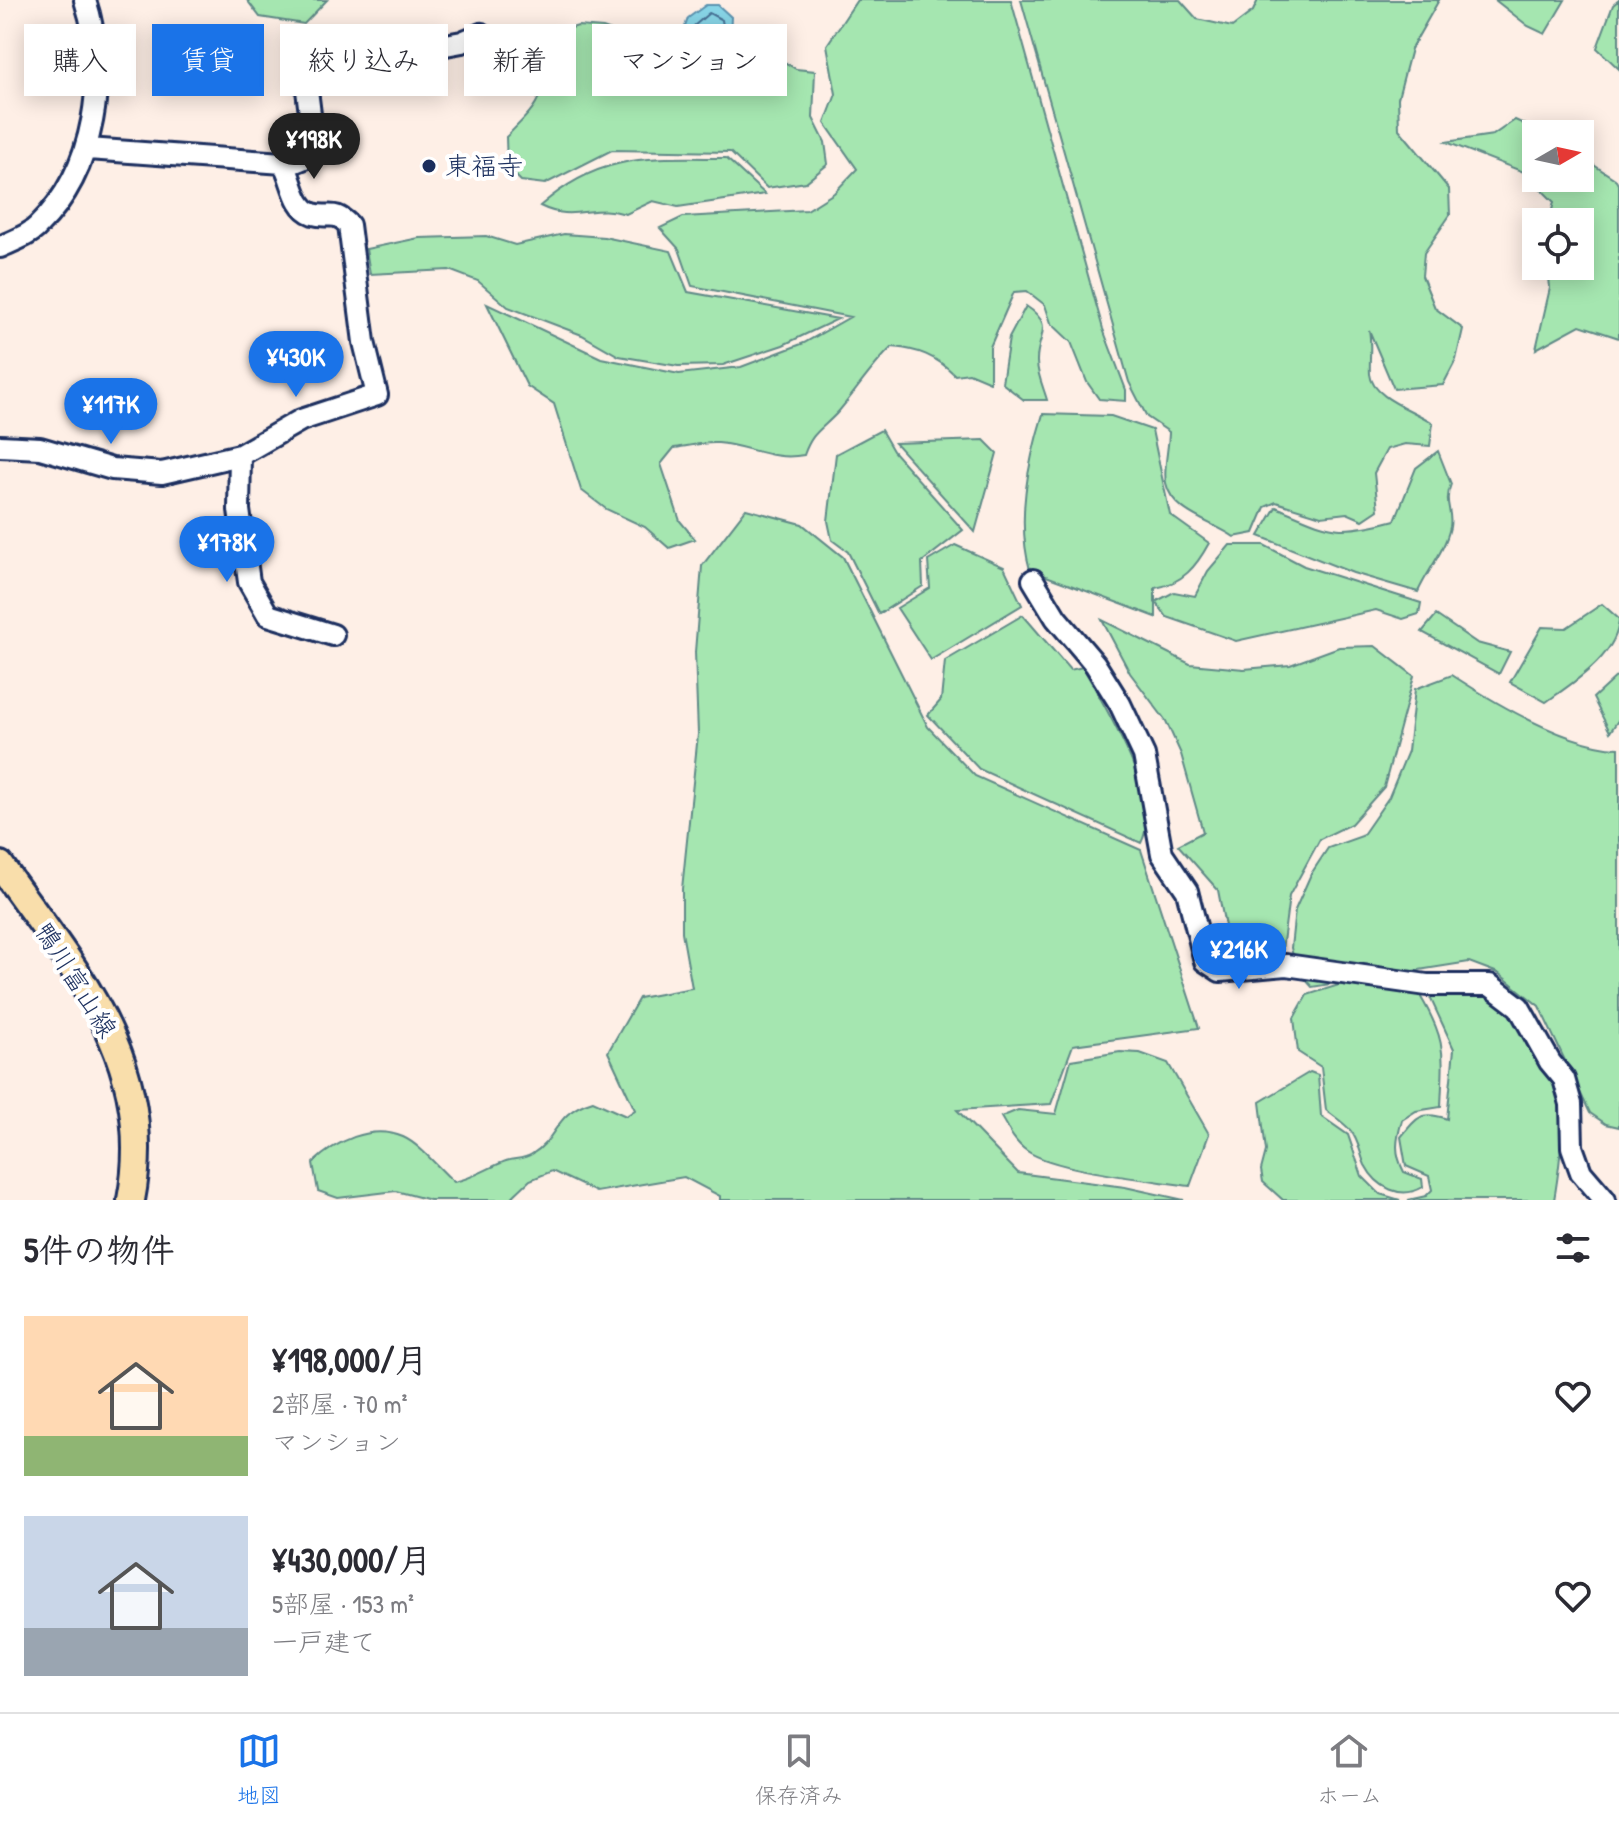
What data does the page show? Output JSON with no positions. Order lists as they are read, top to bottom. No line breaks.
{"streets":{"main road":["鴨川富山線"]},"places":["東福寺"],"north":"right","page":{"chip":["購入","賃貸","絞り込み","新着","マンション"],"price":["¥198K","¥430K","¥117K","¥178K","¥216K"],"heading":"5件の物件","list":[{"name":"¥198,000/月","note":"2部屋 · 70 m² · マンション"},{"name":"¥430,000/月","note":"5部屋 · 153 m² · 一戸建て"}],"tabs":["地図","保存済み","ホーム"]}}
